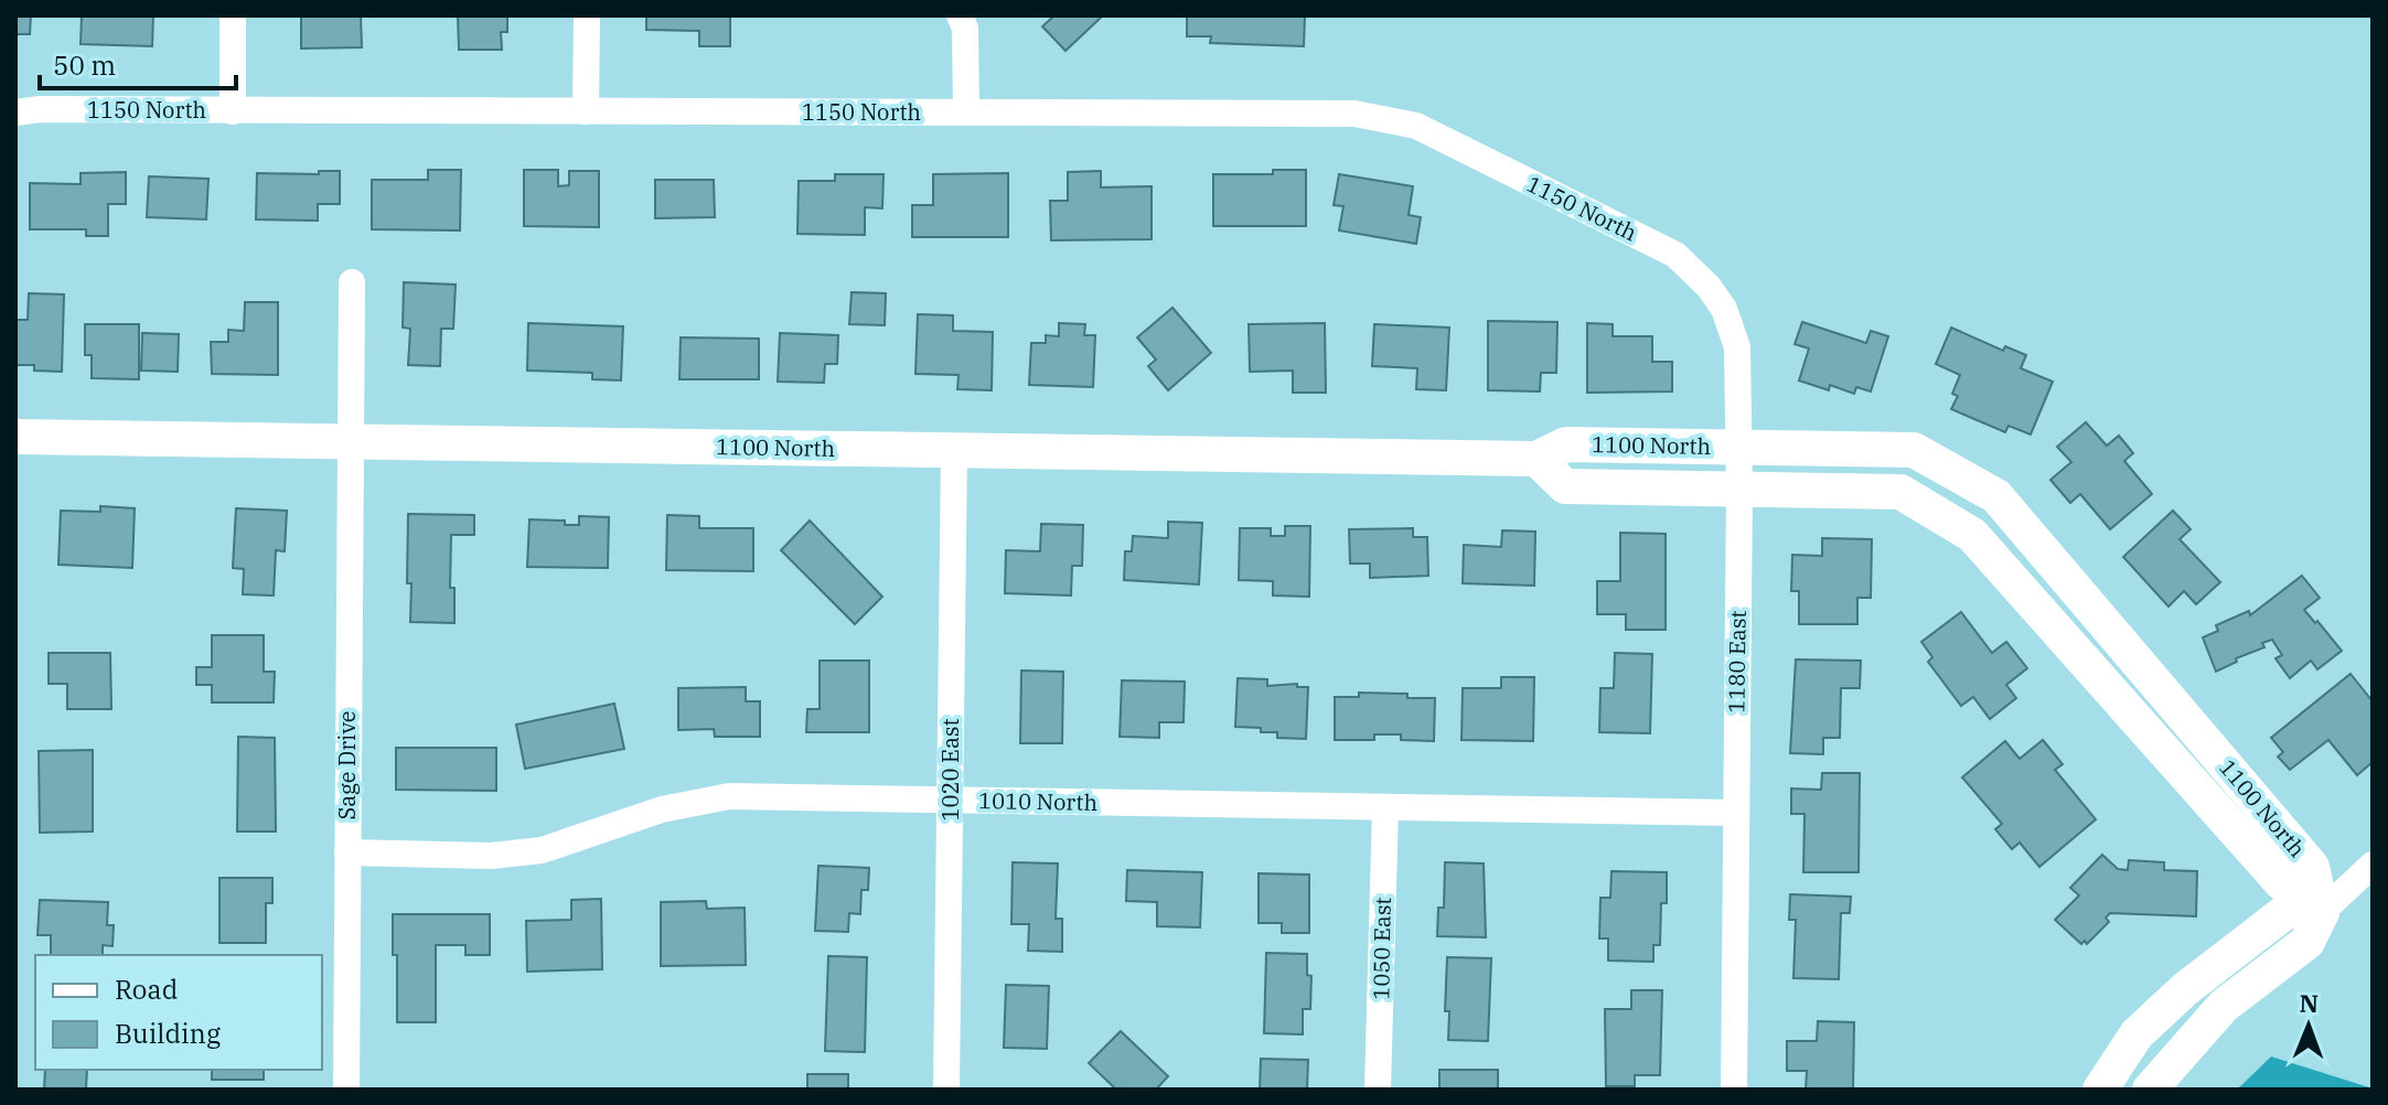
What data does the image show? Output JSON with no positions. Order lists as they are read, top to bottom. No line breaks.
{"streets":{"street":["1150 North","1100 North","1180 East","Sage Drive","1020 East","1010 North","1050 East"]},"crossings":[["1150 North","1180 East"],["1100 North","1180 East"],["1100 North","Sage Drive"],["1100 North","1020 East"],["1180 East","1010 North"],["Sage Drive","1010 North"],["1020 East","1010 North"],["1010 North","1050 East"]],"legend":["Road","Building"],"scale_bar":"50 m","north":"top"}
